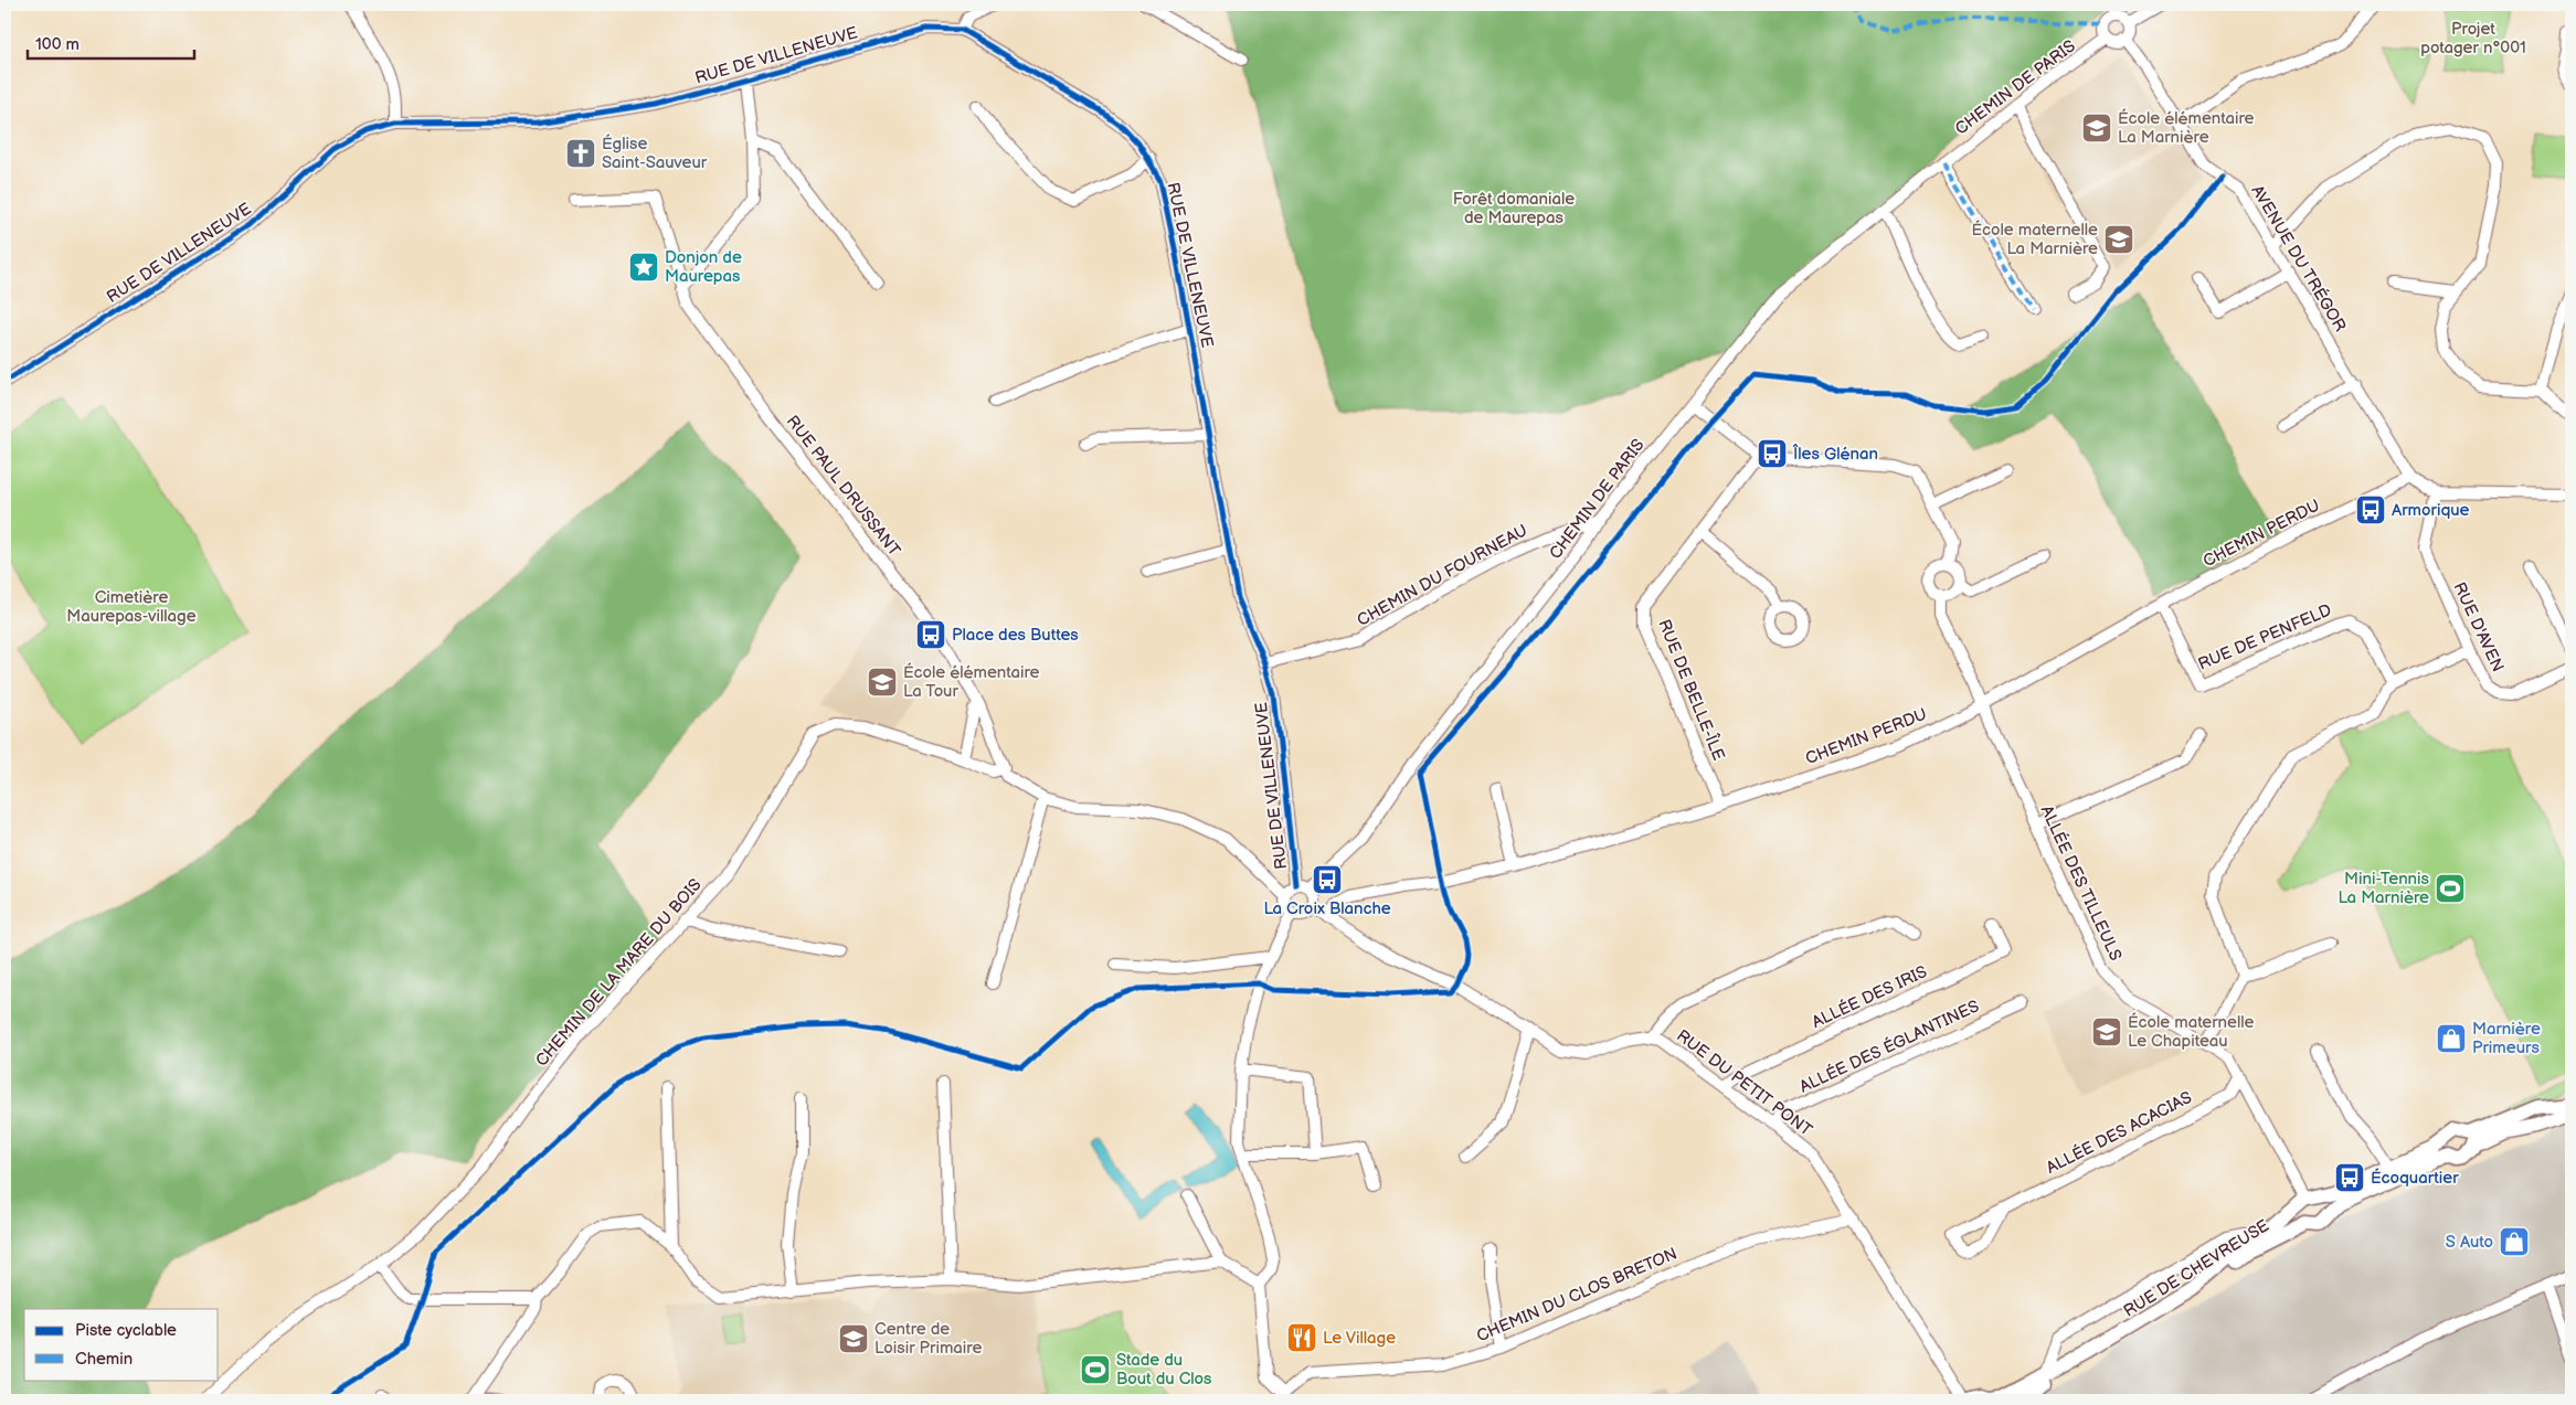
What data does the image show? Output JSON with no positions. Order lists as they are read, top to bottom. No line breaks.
{"streets":{"street":["RUE DE VILLENEUVE","CHEMIN DE PARIS","AVENUE DU TRÉGOR","RUE PAUL DRUSSANT","CHEMIN PERDU","CHEMIN DU FOURNEAU","RUE D'AVEN","RUE DE PENFELD","RUE DE BELLE-ÎLE","ALLÉE DES TILLEULS","CHEMIN DE LA MARE DU BOIS","ALLÉE DES IRIS","ALLÉE DES ÉGLANTINES","RUE DU PETIT PONT","ALLÉE DES ACACIAS","RUE DE CHEVREUSE","CHEMIN DU CLOS BRETON"]},"crossings":[["RUE DE VILLENEUVE","CHEMIN DE PARIS"],["RUE DE VILLENEUVE","CHEMIN DU FOURNEAU"],["RUE DE VILLENEUVE","RUE DU PETIT PONT"],["CHEMIN DE PARIS","AVENUE DU TRÉGOR"],["CHEMIN DE PARIS","CHEMIN DU FOURNEAU"],["CHEMIN DE PARIS","RUE DU PETIT PONT"],["AVENUE DU TRÉGOR","CHEMIN PERDU"],["CHEMIN PERDU","RUE DE PENFELD"],["CHEMIN PERDU","RUE DE BELLE-ÎLE"],["CHEMIN PERDU","ALLÉE DES TILLEULS"],["CHEMIN PERDU","RUE DU PETIT PONT"],["ALLÉE DES TILLEULS","ALLÉE DES ACACIAS"],["ALLÉE DES TILLEULS","RUE DE CHEVREUSE"],["ALLÉE DES IRIS","RUE DU PETIT PONT"],["ALLÉE DES ÉGLANTINES","RUE DU PETIT PONT"],["RUE DU PETIT PONT","RUE DE CHEVREUSE"],["RUE DU PETIT PONT","CHEMIN DU CLOS BRETON"]],"parks":["Projet potager n°001","Forêt domaniale de Maurepas","Cimetière Maurepas-village"],"places":{"school or university":["École élémentaire La Marnière","École maternelle La Marnière","École élémentaire La Tour","École maternelle Le Chapiteau","Centre de Loisir Primaire"],"church":["Église Saint-Sauveur"],"place":["Donjon de Maurepas"],"bus stop":["Îles Glénan","Armorique","Place des Buttes","La Croix Blanche","Écoquartier"],"sports":["Mini-Tennis La Marnière","Stade du Bout du Clos"],"shop":["Marnière Primeurs","S Auto"],"restaurant":["Le Village"]},"legend":["Piste cyclable","Chemin"],"scale_bar":"100 m"}
